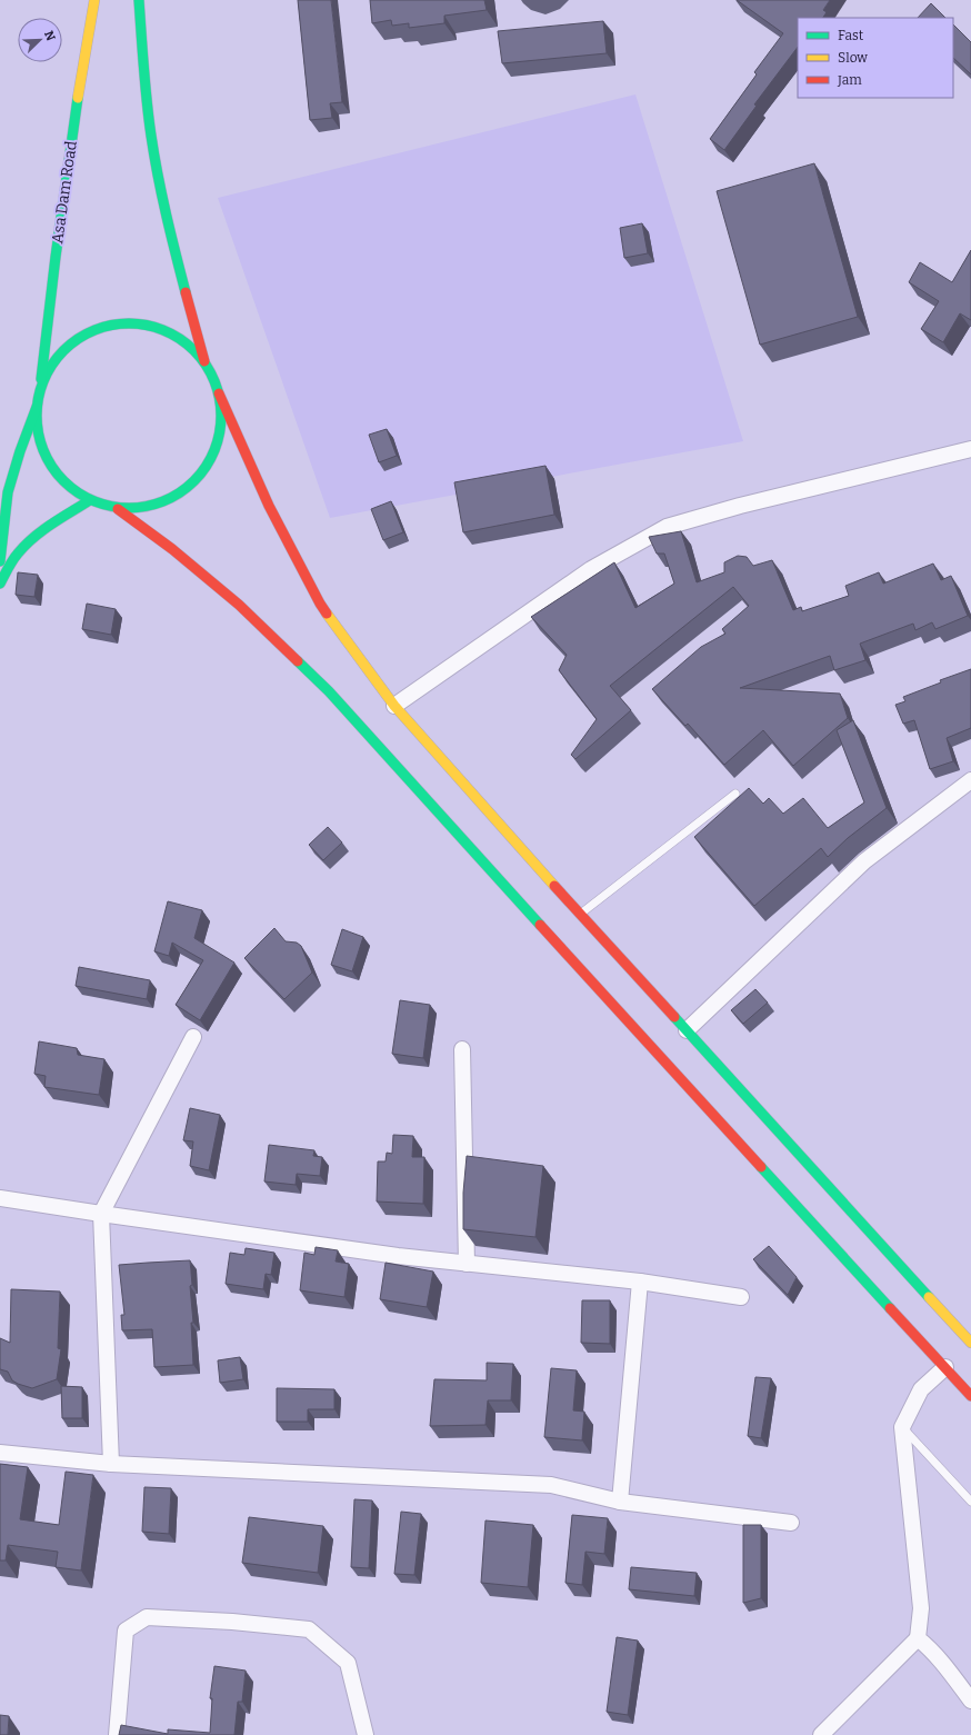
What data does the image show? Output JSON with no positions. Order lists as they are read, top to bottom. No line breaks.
{"streets":{"main road":["Asa Dam Road"]},"legend":["Fast","Slow","Jam"],"north":"top right"}
